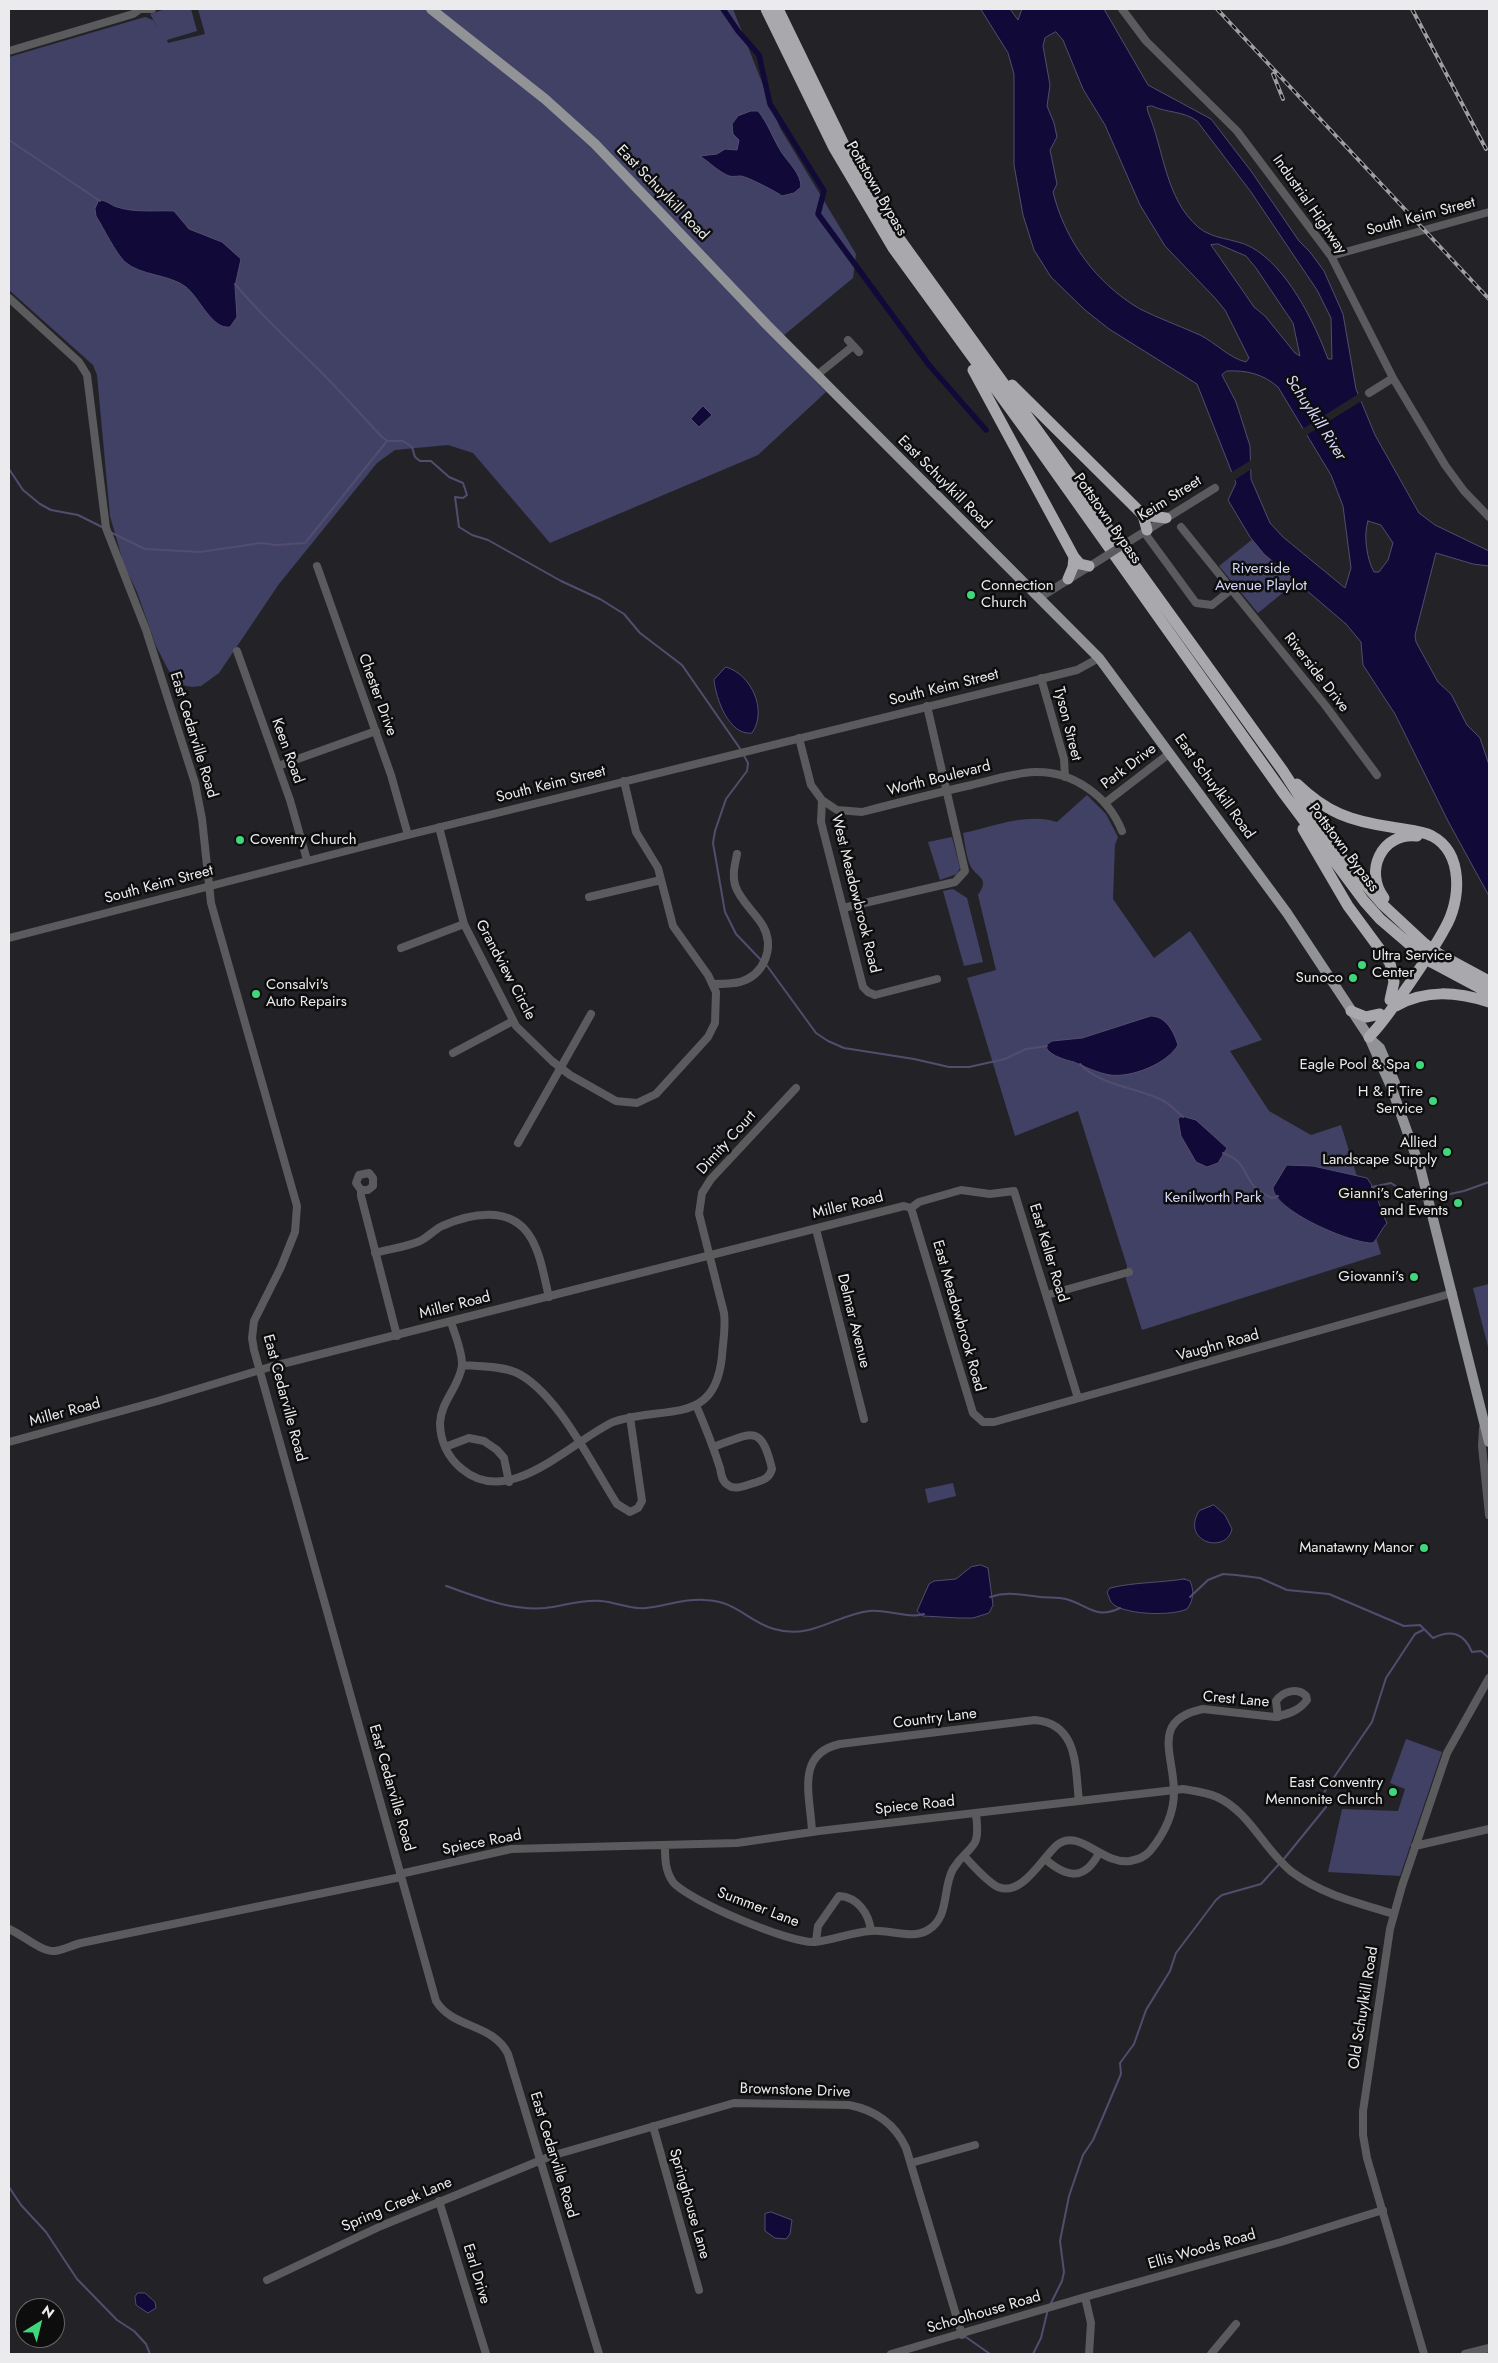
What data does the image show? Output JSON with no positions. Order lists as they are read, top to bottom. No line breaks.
{"streets":{"highway":["Pottstown Bypass"],"main road":["East Schuylkill Road"],"street":["Industrial Highway","South Keim Street","Keim Street","Riverside Drive","Chester Drive","Tyson Street","East Cedarville Road","Keen Road","Park Drive","Worth Boulevard","West Meadowbrook Road","Grandview Circle","Dimity Court","Miller Road","East Keller Road","East Meadowbrook Road","Delmar Avenue","Vaughn Road","Crest Lane","Country Lane","Spiece Road","Summer Lane","Old Schuylkill Road","Brownstone Drive","Springhouse Lane","Spring Creek Lane","Ellis Woods Road","Earl Drive","Schoolhouse Road"]},"crossings":[["East Schuylkill Road","South Keim Street"],["East Schuylkill Road","Keim Street"],["East Schuylkill Road","Park Drive"],["East Schuylkill Road","Vaughn Road"],["Industrial Highway","South Keim Street"],["South Keim Street","Chester Drive"],["South Keim Street","Tyson Street"],["South Keim Street","East Cedarville Road"],["South Keim Street","Keen Road"],["South Keim Street","West Meadowbrook Road"],["South Keim Street","Grandview Circle"],["Tyson Street","Worth Boulevard"],["East Cedarville Road","Miller Road"],["East Cedarville Road","Spiece Road"],["East Cedarville Road","Brownstone Drive"],["East Cedarville Road","Spring Creek Lane"],["Park Drive","Worth Boulevard"],["Worth Boulevard","West Meadowbrook Road"],["Dimity Court","Miller Road"],["Miller Road","East Keller Road"],["Miller Road","East Meadowbrook Road"],["Miller Road","Delmar Avenue"],["East Keller Road","East Meadowbrook Road"],["East Keller Road","Vaughn Road"],["East Meadowbrook Road","Vaughn Road"],["Crest Lane","Spiece Road"],["Country Lane","Spiece Road"],["Spiece Road","Summer Lane"],["Spiece Road","Old Schuylkill Road"],["Old Schuylkill Road","Ellis Woods Road"],["Brownstone Drive","Springhouse Lane"],["Brownstone Drive","Spring Creek Lane"],["Brownstone Drive","Schoolhouse Road"],["Spring Creek Lane","Earl Drive"],["Ellis Woods Road","Schoolhouse Road"]],"water":["Schuylkill River"],"parks":["Riverside Avenue Playlot","Kenilworth Park"],"places":["Connection Church","Coventry Church","Ultra Service Center","Sunoco","Consalvi's Auto Repairs","Eagle Pool & Spa","H & F Tire Service","Allied Landscape Supply","Gianni’s Catering and Events","Giovanni’s","Manatawny Manor","East Conventry Mennonite Church"],"north":"top right"}
